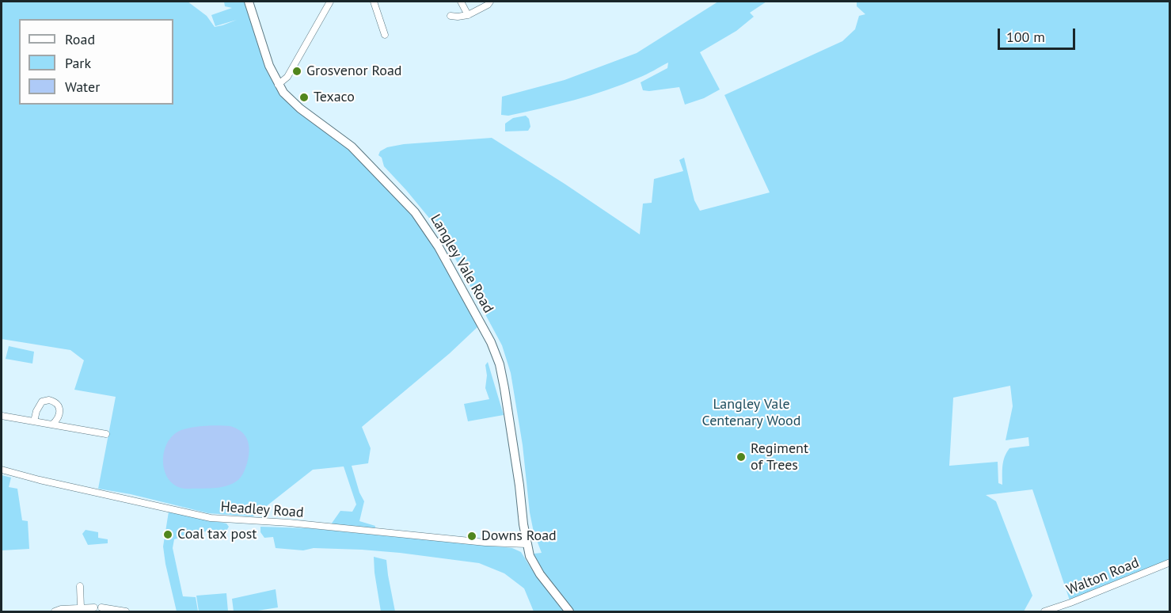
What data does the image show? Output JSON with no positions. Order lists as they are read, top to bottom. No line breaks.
{"streets":{"street":["Langley Vale Road","Headley Road","Walton Road"]},"crossings":[["Langley Vale Road","Headley Road"]],"parks":["Langley Vale Centenary Wood"],"places":["Grosvenor Road","Texaco","Regiment of Trees","Coal tax post","Downs Road"],"legend":["Road","Park","Water"],"scale_bar":"100 m"}
